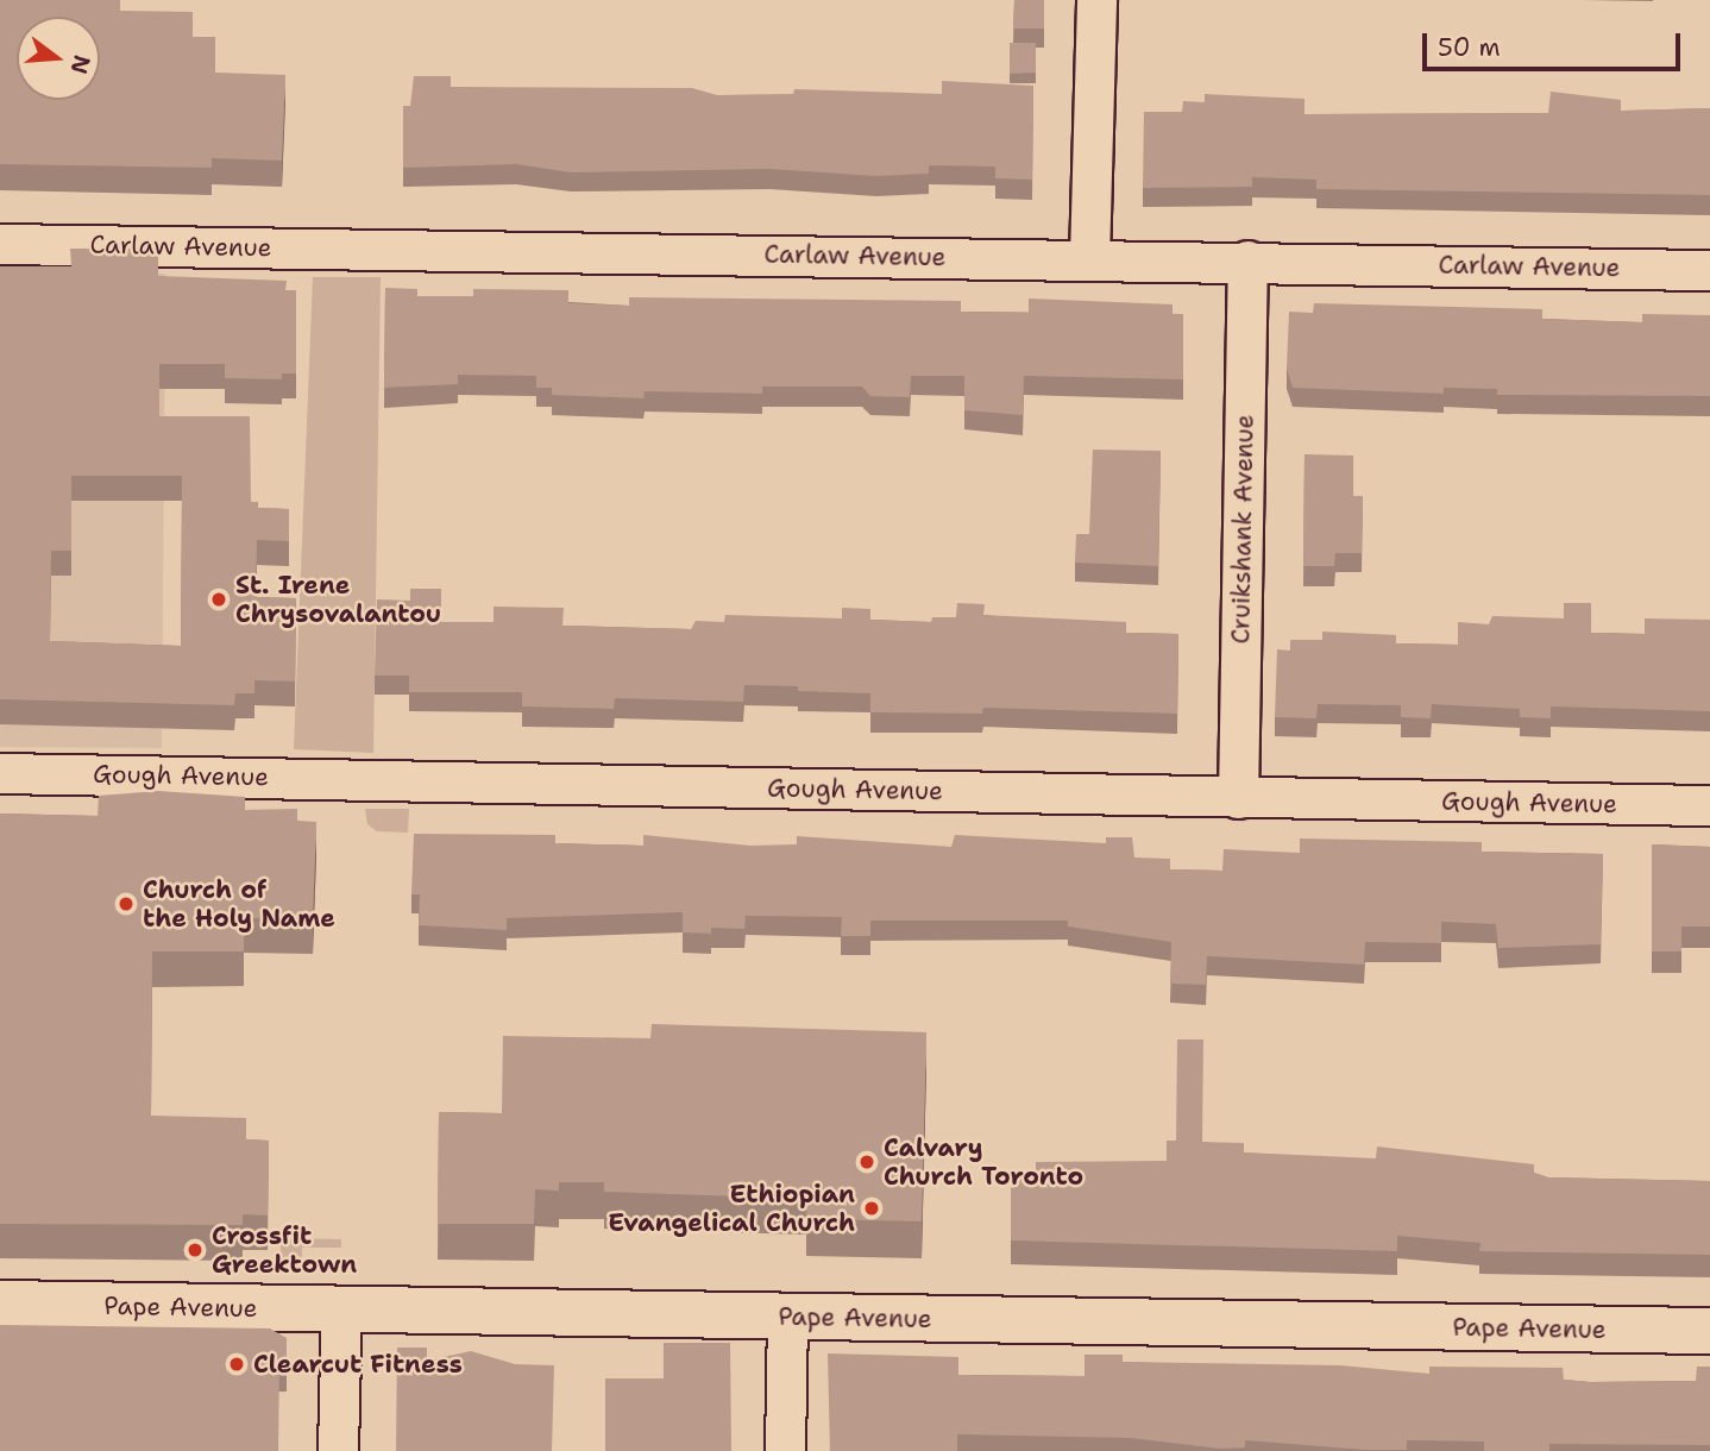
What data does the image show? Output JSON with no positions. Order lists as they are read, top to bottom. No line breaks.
{"streets":{"main road":["Pape Avenue"],"street":["Carlaw Avenue","Cruikshank Avenue","Gough Avenue"]},"crossings":[["Carlaw Avenue","Cruikshank Avenue"],["Cruikshank Avenue","Gough Avenue"]],"places":["St. Irene Chrysovalantou","Church of the Holy Name","Calvary Church Toronto","Ethiopian Evangelical Church","Crossfit Greektown","Clearcut Fitness"],"scale_bar":"50 m","north":"right"}
